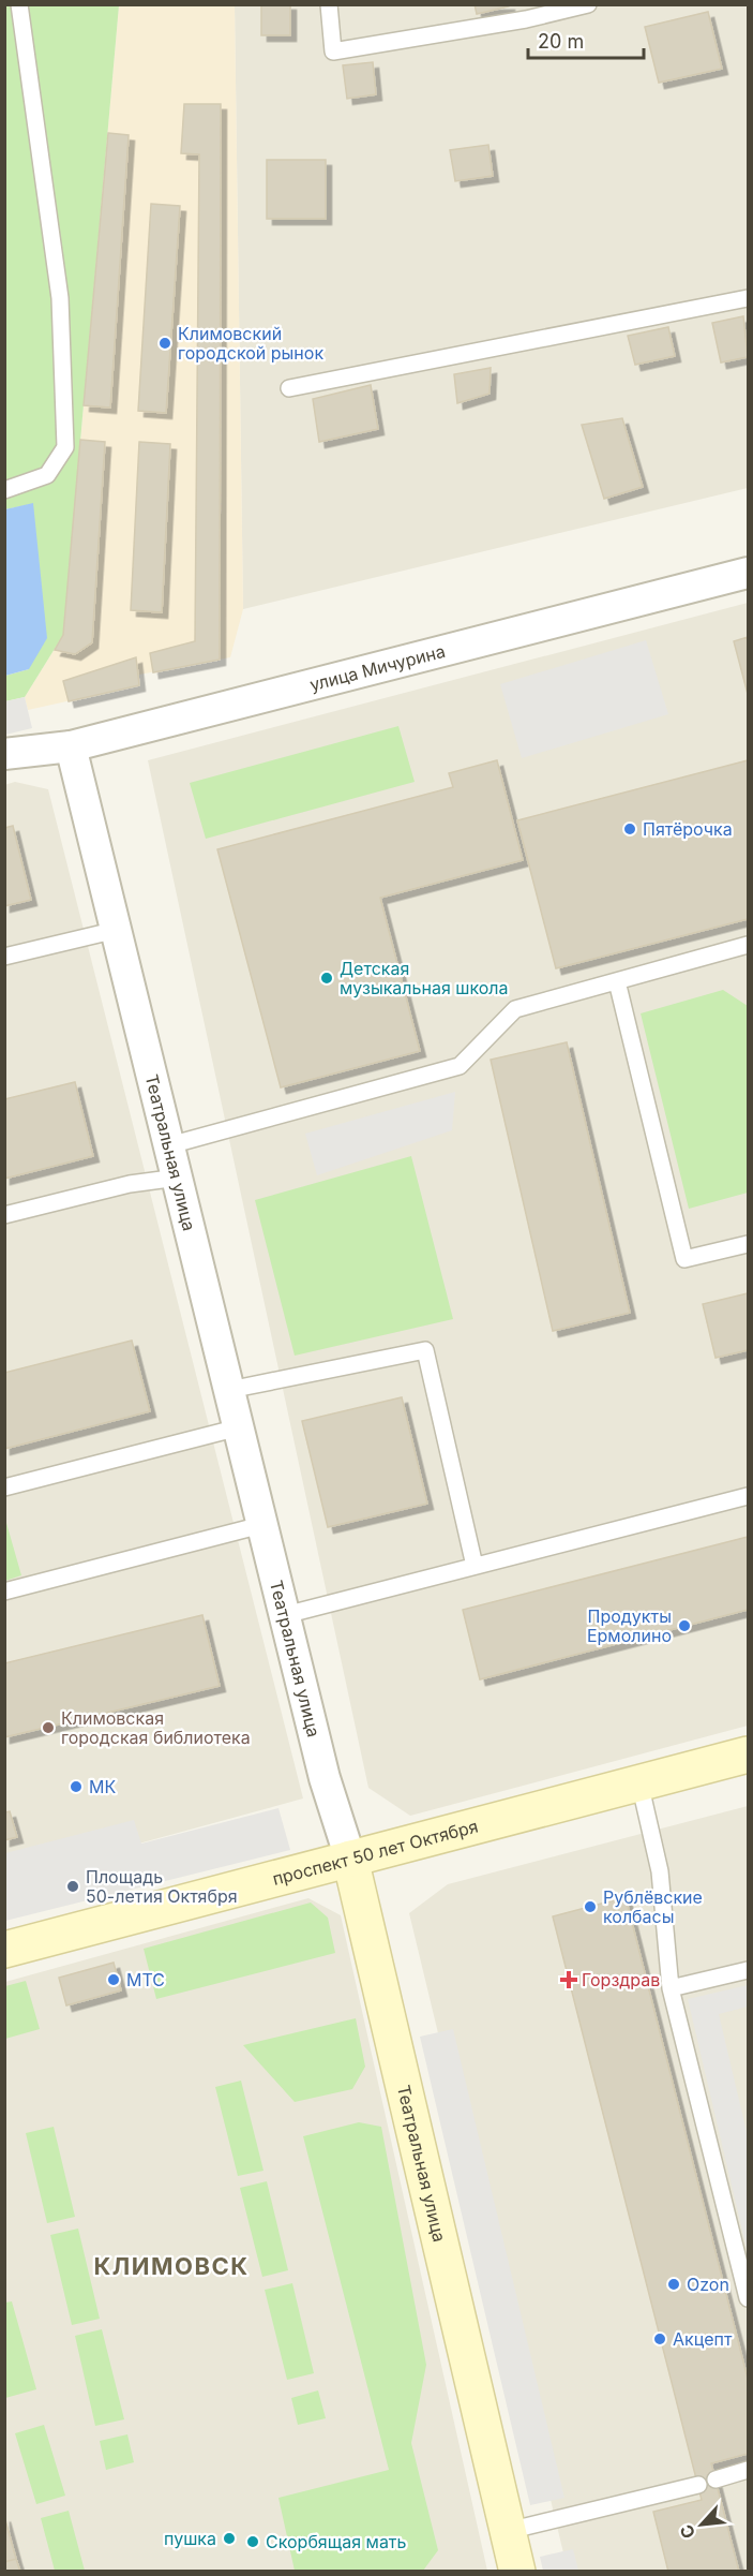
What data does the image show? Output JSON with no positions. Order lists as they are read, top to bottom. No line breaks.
{"streets":{"main road":["Театральная улица","проспект 50 лет Октября"],"street":["улица Мичурина"]},"crossings":[["улица Мичурина","Театральная улица"],["Театральная улица","проспект 50 лет Октября"]],"districts":["КЛИМОВСК"],"places":{"other":["Климовский городской рынок","Пятёрочка","Детская музыкальная школа","Продукты Ермолино","Климовская городская библиотека","МК","Площадь 50-летия Октября","Рублёвские колбасы","МТС","Ozon","Акцепт","пушка","Скорбящая мать"],"health":["Горздрав"]},"scale_bar":"20 m","north":"bottom left"}
